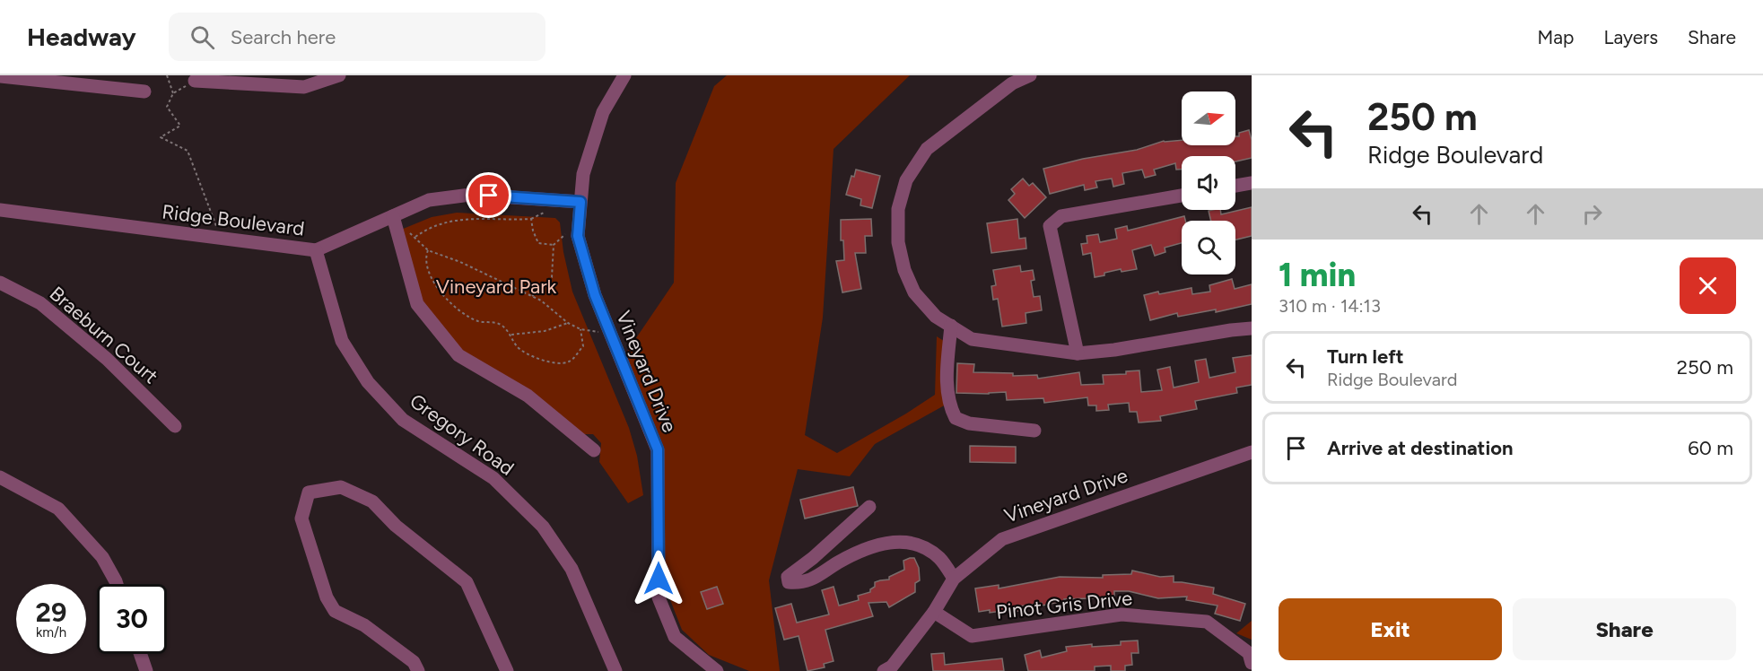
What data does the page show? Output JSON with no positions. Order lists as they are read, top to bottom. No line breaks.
{"streets":{"street":["Ridge Boulevard","Braeburn Court","Vineyard Drive","Gregory Road","Pinot Gris Drive"]},"crossings":[["Ridge Boulevard","Vineyard Drive"],["Ridge Boulevard","Gregory Road"],["Vineyard Drive","Pinot Gris Drive"]],"parks":["Vineyard Park"],"north":"right","page":{"header":"Headway","search":"Search here","nav":["Map","Layers","Share"],"turn":["250 m","Ridge Boulevard"],"heading":["1 min","310 m · 14:13"],"list":[{"name":"Turn left","note":"Ridge Boulevard","value":"250 m"},{"name":"Arrive at destination","value":"60 m"}],"speed":"29 km/h","limit":"30","buttons":["Exit","Share"]}}
